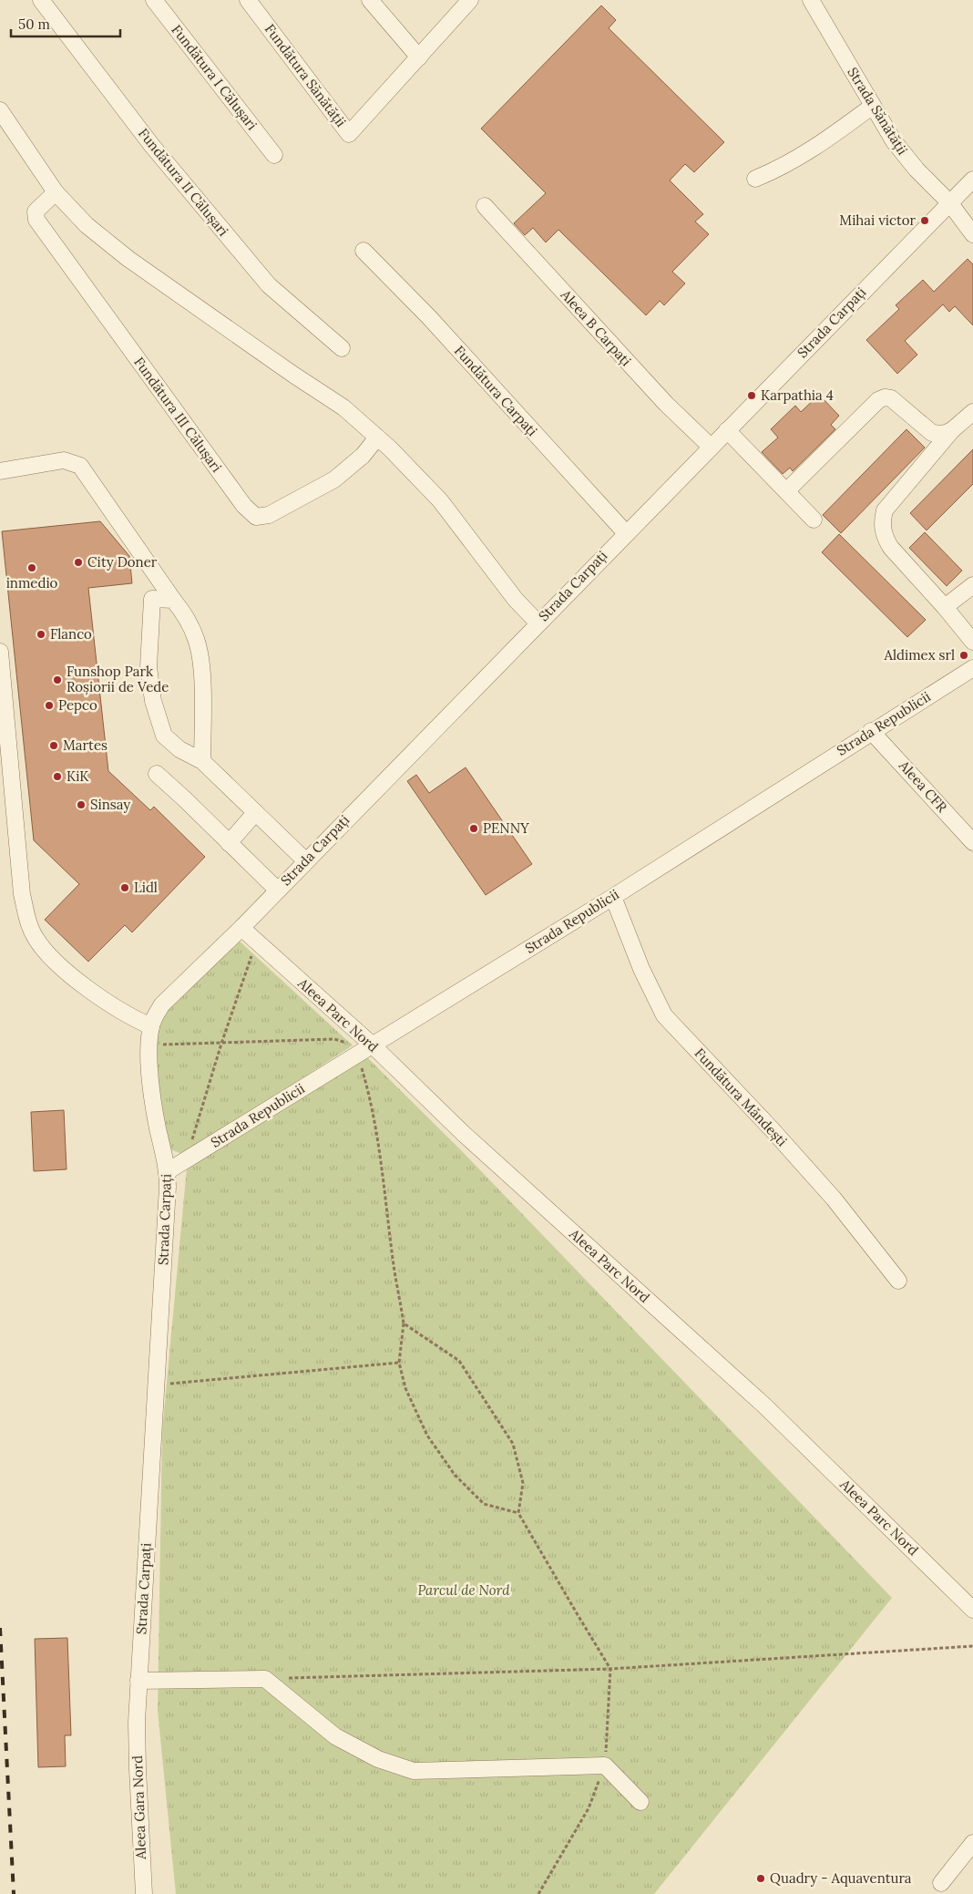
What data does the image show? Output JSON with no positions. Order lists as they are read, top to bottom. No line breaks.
{"streets":{"street":["Fundătura Sănătății","Fundătura I Călușari","Strada Sănătății","Fundătura II Călușari","Strada Carpați","Aleea B Carpați","Fundătura Carpați","Fundătura III Călușari","Strada Republicii","Aleea CFR","Aleea Parc Nord","Fundătura Măndești","Aleea Gara Nord"]},"crossings":[["Strada Sănătății","Strada Carpați"],["Strada Carpați","Aleea B Carpați"],["Strada Carpați","Fundătura Carpați"],["Strada Carpați","Strada Republicii"],["Strada Carpați","Aleea Parc Nord"],["Strada Carpați","Aleea Gara Nord"],["Strada Republicii","Aleea CFR"],["Strada Republicii","Aleea Parc Nord"],["Strada Republicii","Fundătura Măndești"]],"parks":["Parcul de Nord"],"places":["Mihai victor","Karpathia 4","City Doner","inmedio","Flanco","Aldimex srl","Funshop Park Roșiorii de Vede","Pepco","Martes","KiK","Sinsay","PENNY","Lidl","Quadry - Aquaventura"],"scale_bar":"50 m"}
